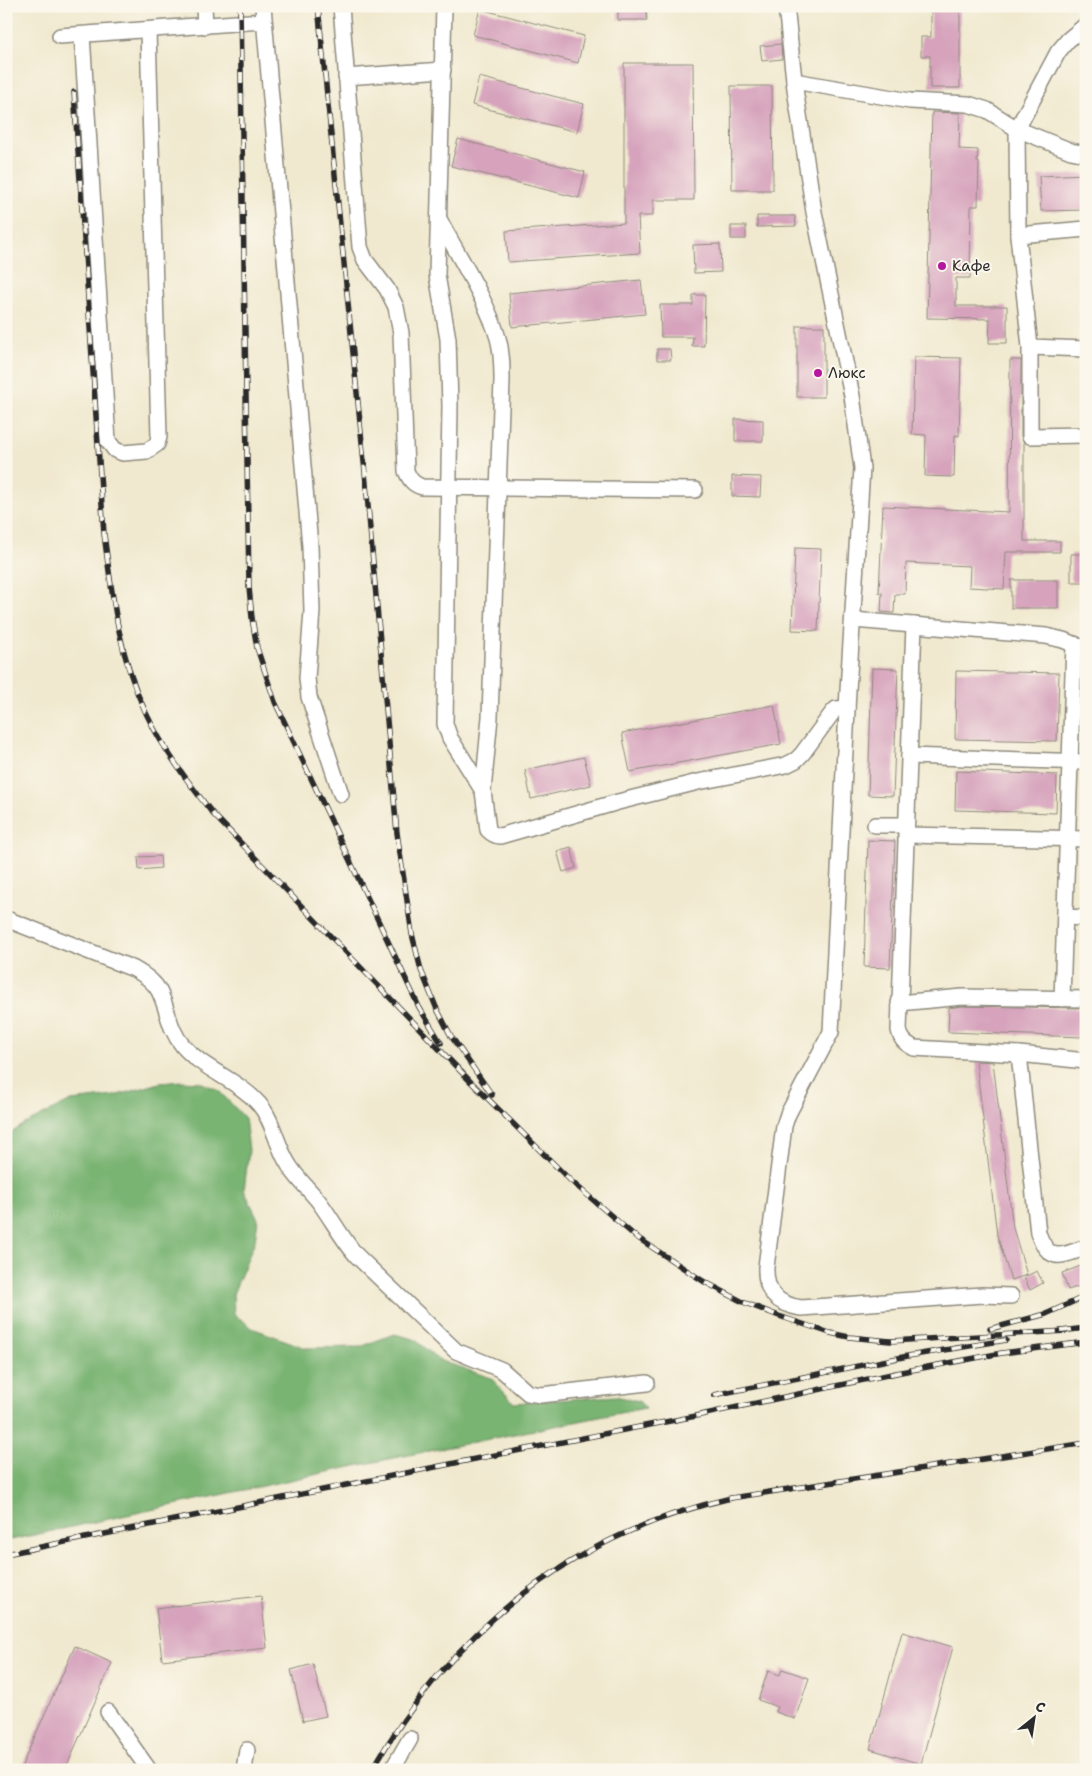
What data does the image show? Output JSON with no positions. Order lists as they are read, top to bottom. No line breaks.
{"places":["Кафе","Люкс"],"north":"top right"}
